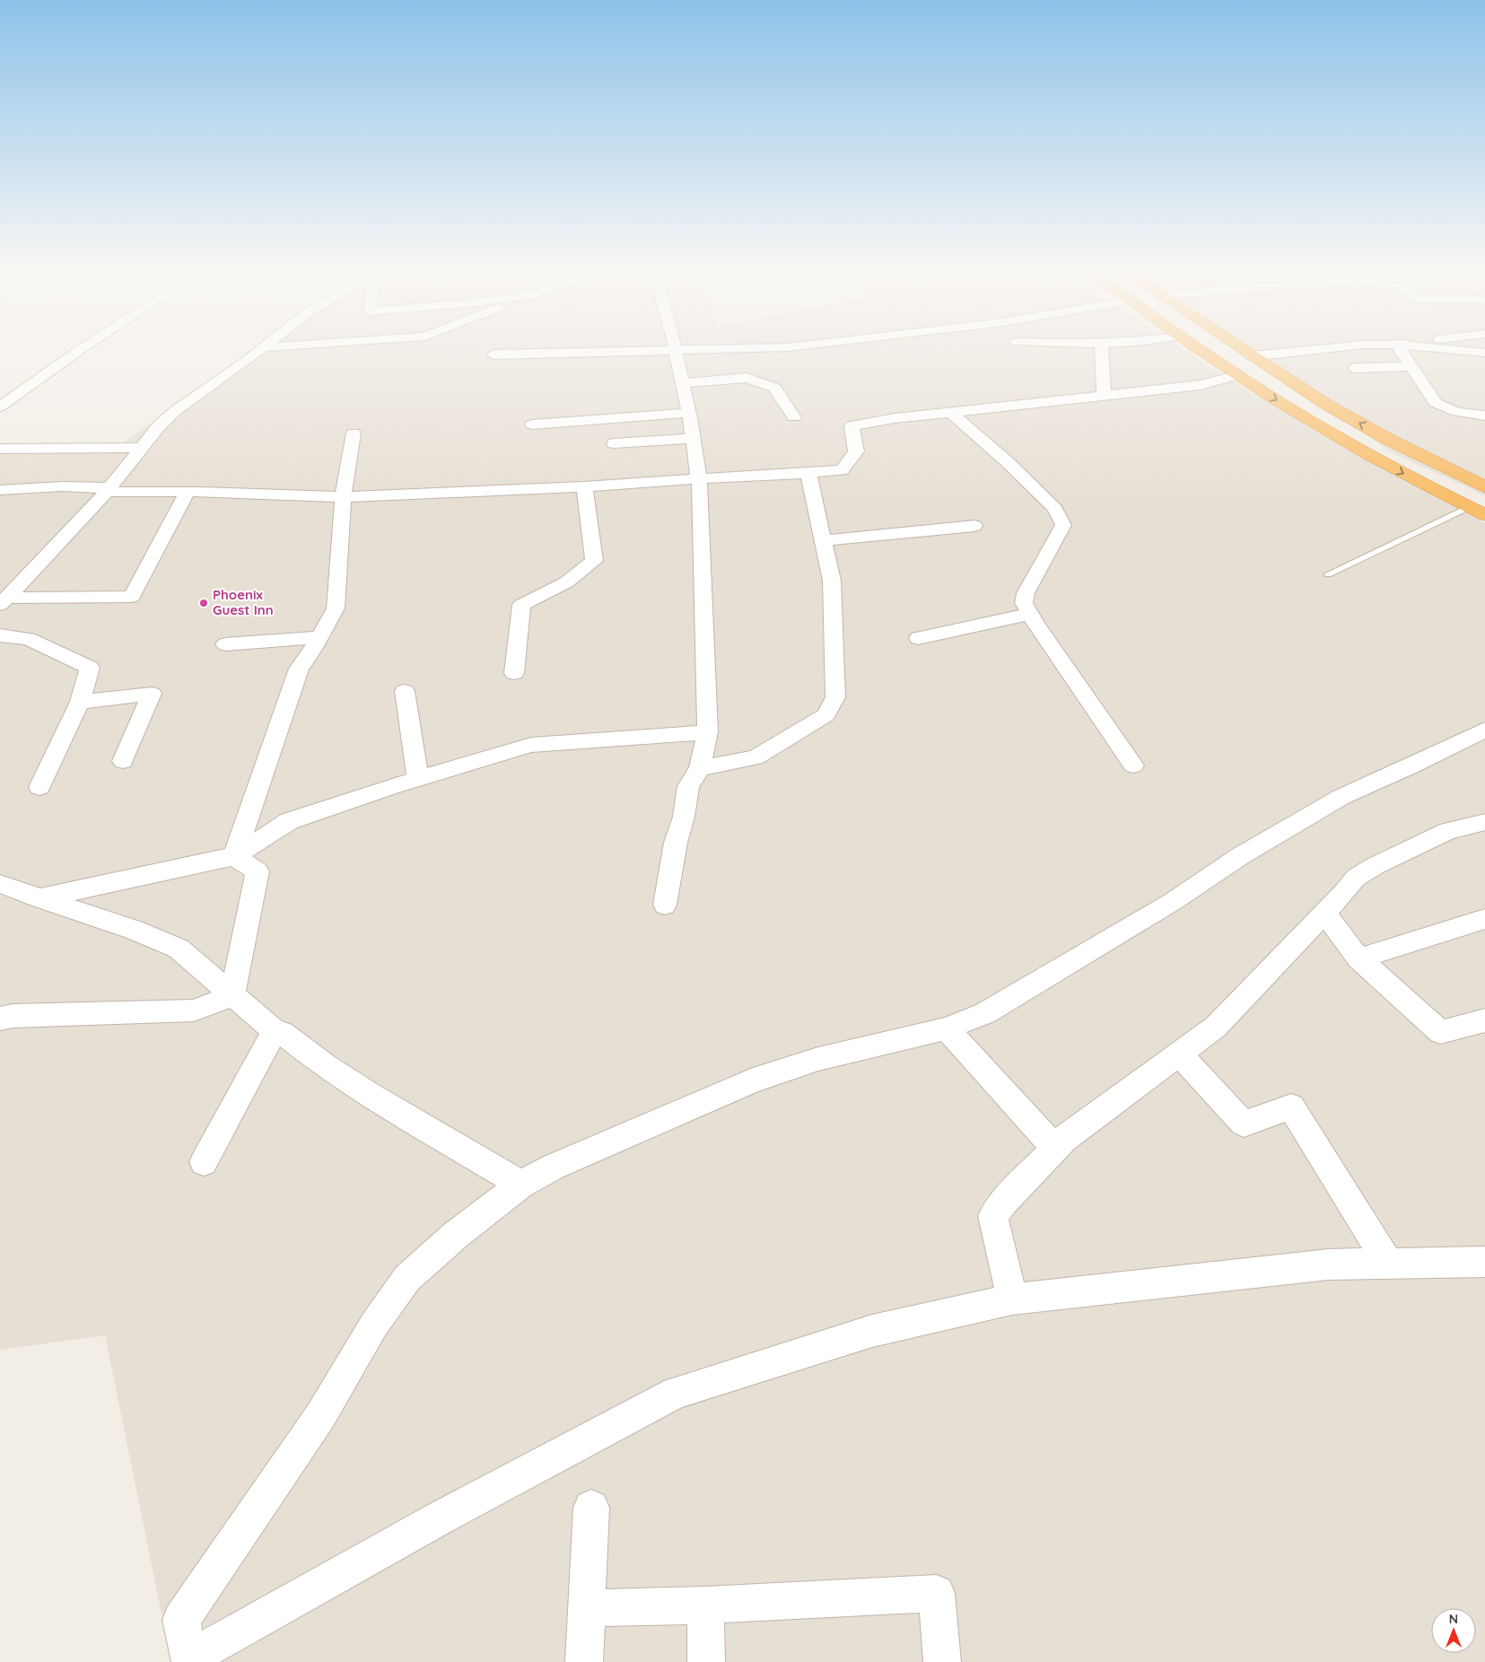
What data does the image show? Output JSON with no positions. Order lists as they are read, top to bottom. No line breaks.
{"places":["Phoenix Guest Inn"],"north":"top"}
